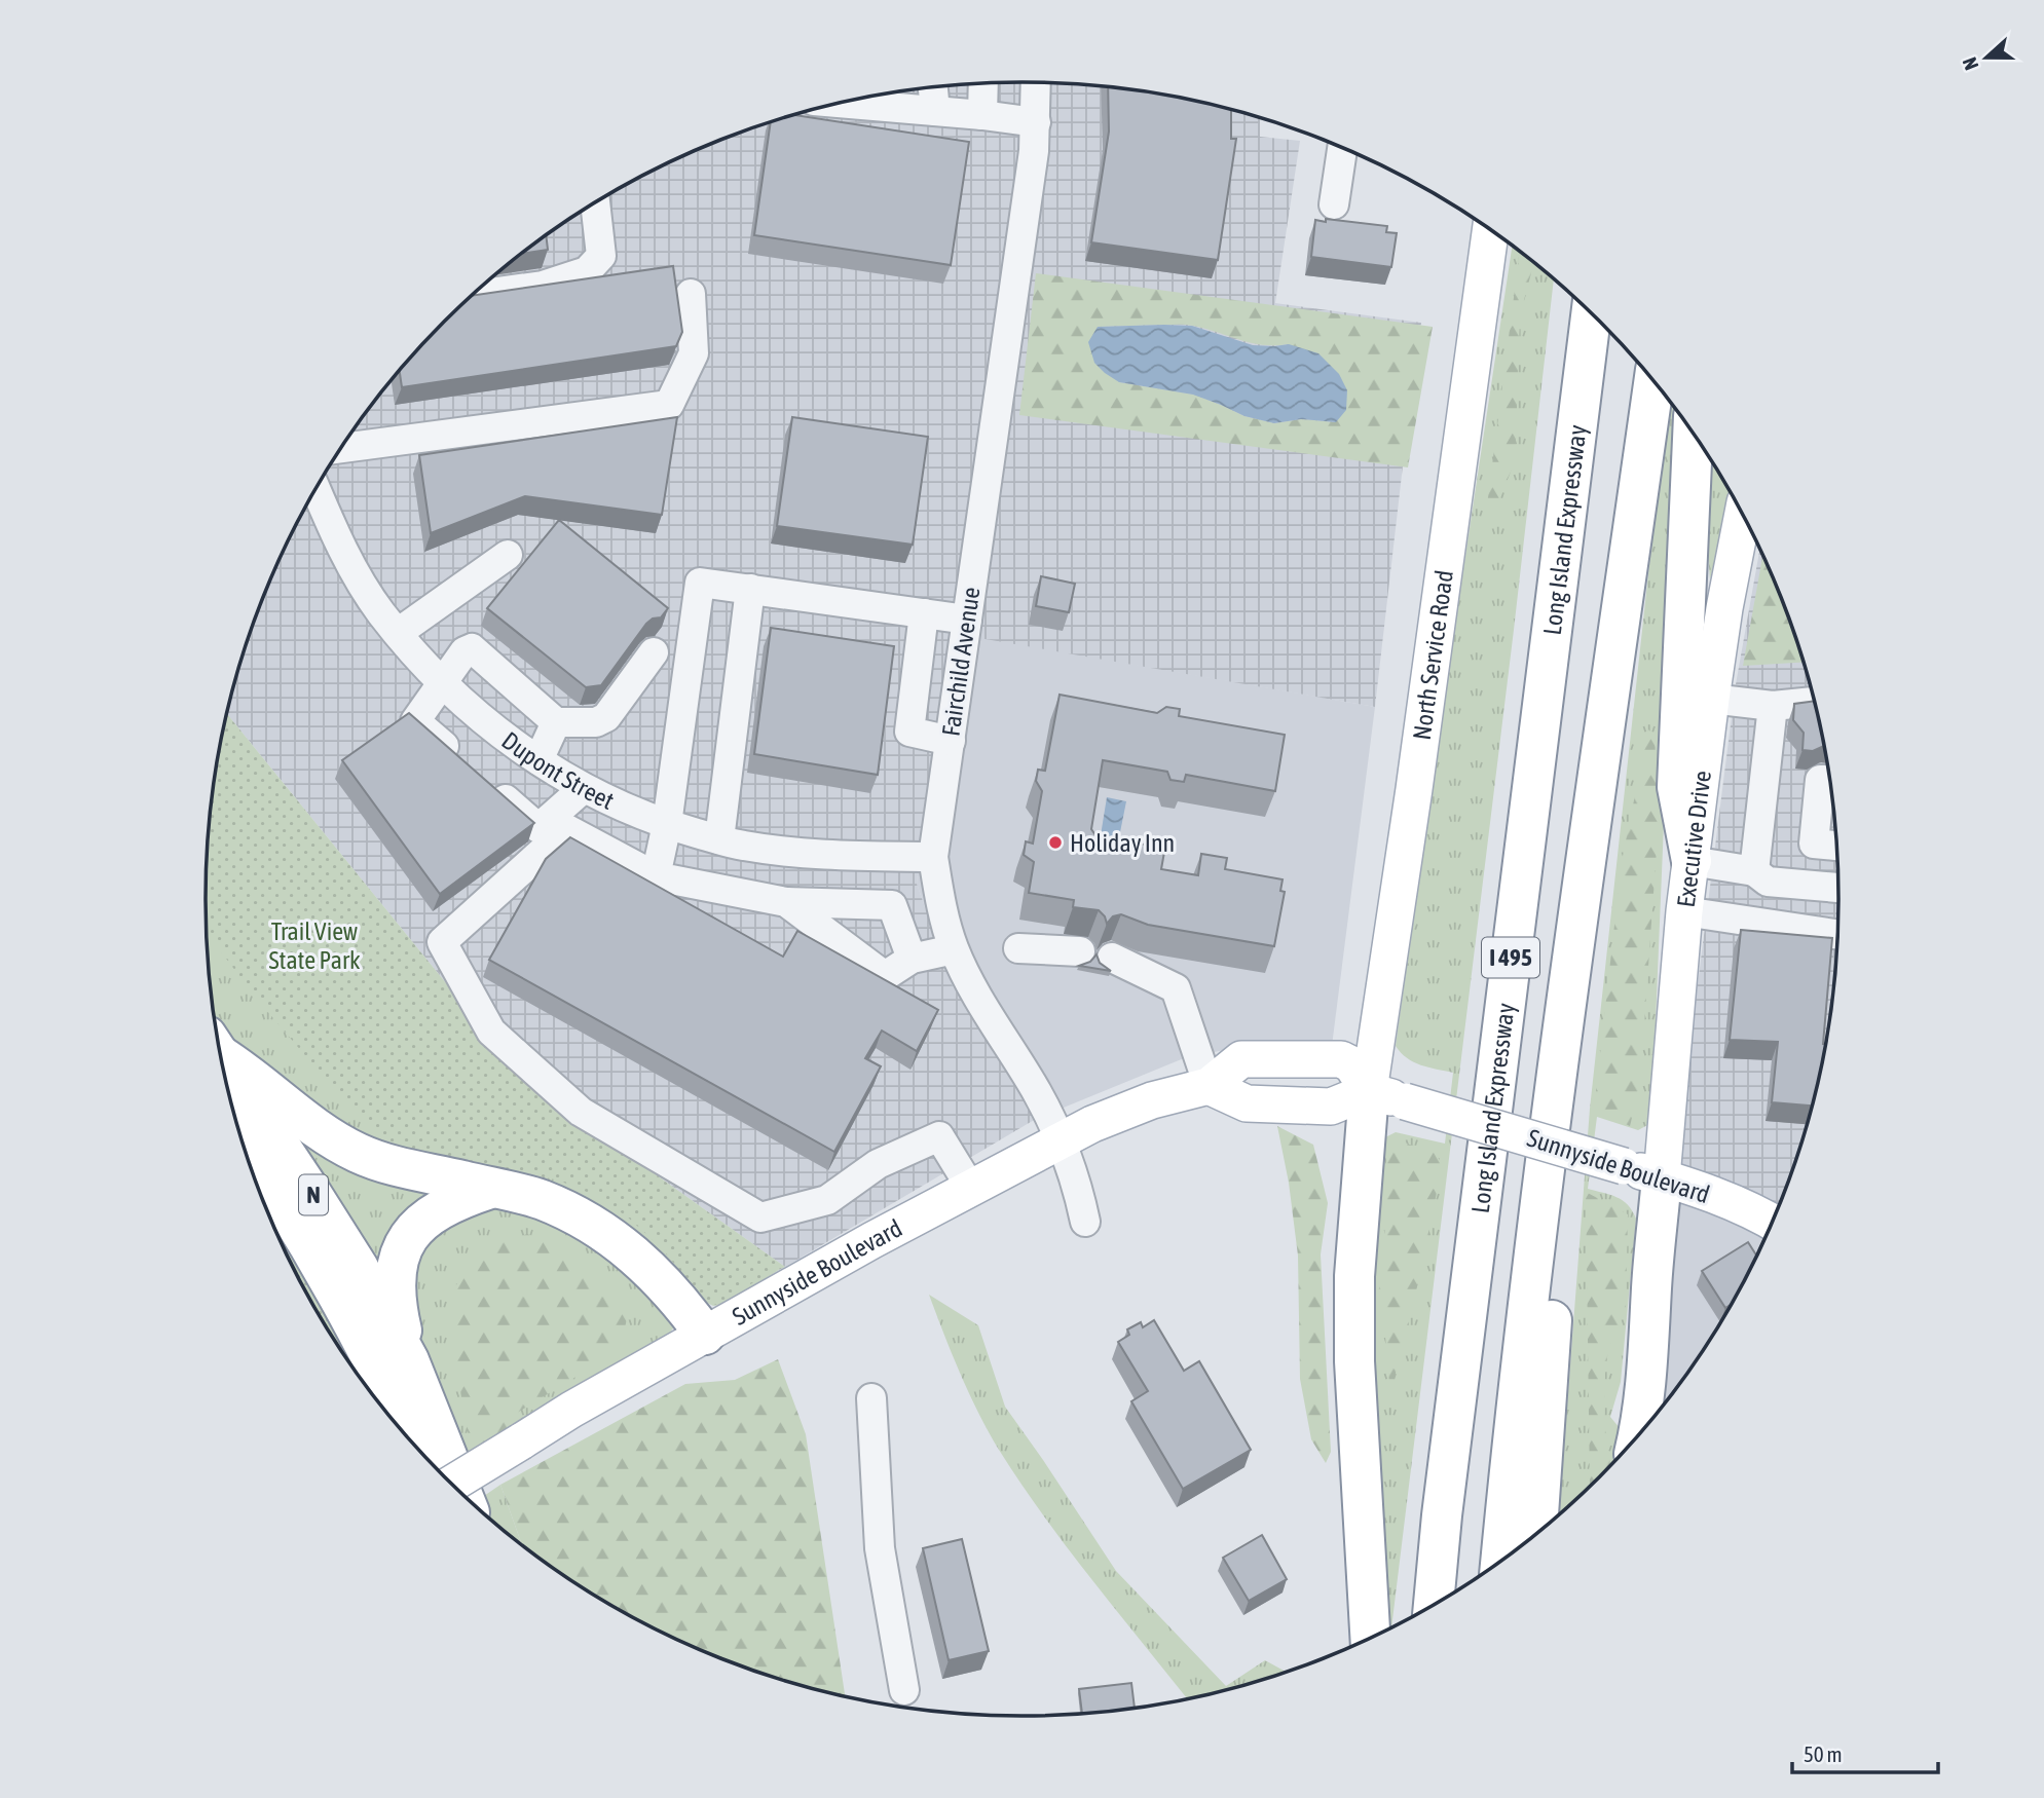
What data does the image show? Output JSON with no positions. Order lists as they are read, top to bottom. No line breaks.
{"streets":{"highway":["Long Island Expressway","I 495","N"],"main road":["North Service Road","Executive Drive","Sunnyside Boulevard"],"street":["Fairchild Avenue","Dupont Street"]},"crossings":[["North Service Road","Sunnyside Boulevard"],["Fairchild Avenue","Dupont Street"],["Fairchild Avenue","Sunnyside Boulevard"],["Executive Drive","Sunnyside Boulevard"]],"parks":["Trail View State Park"],"places":["Holiday Inn"],"scale_bar":"50 m","north":"left"}
